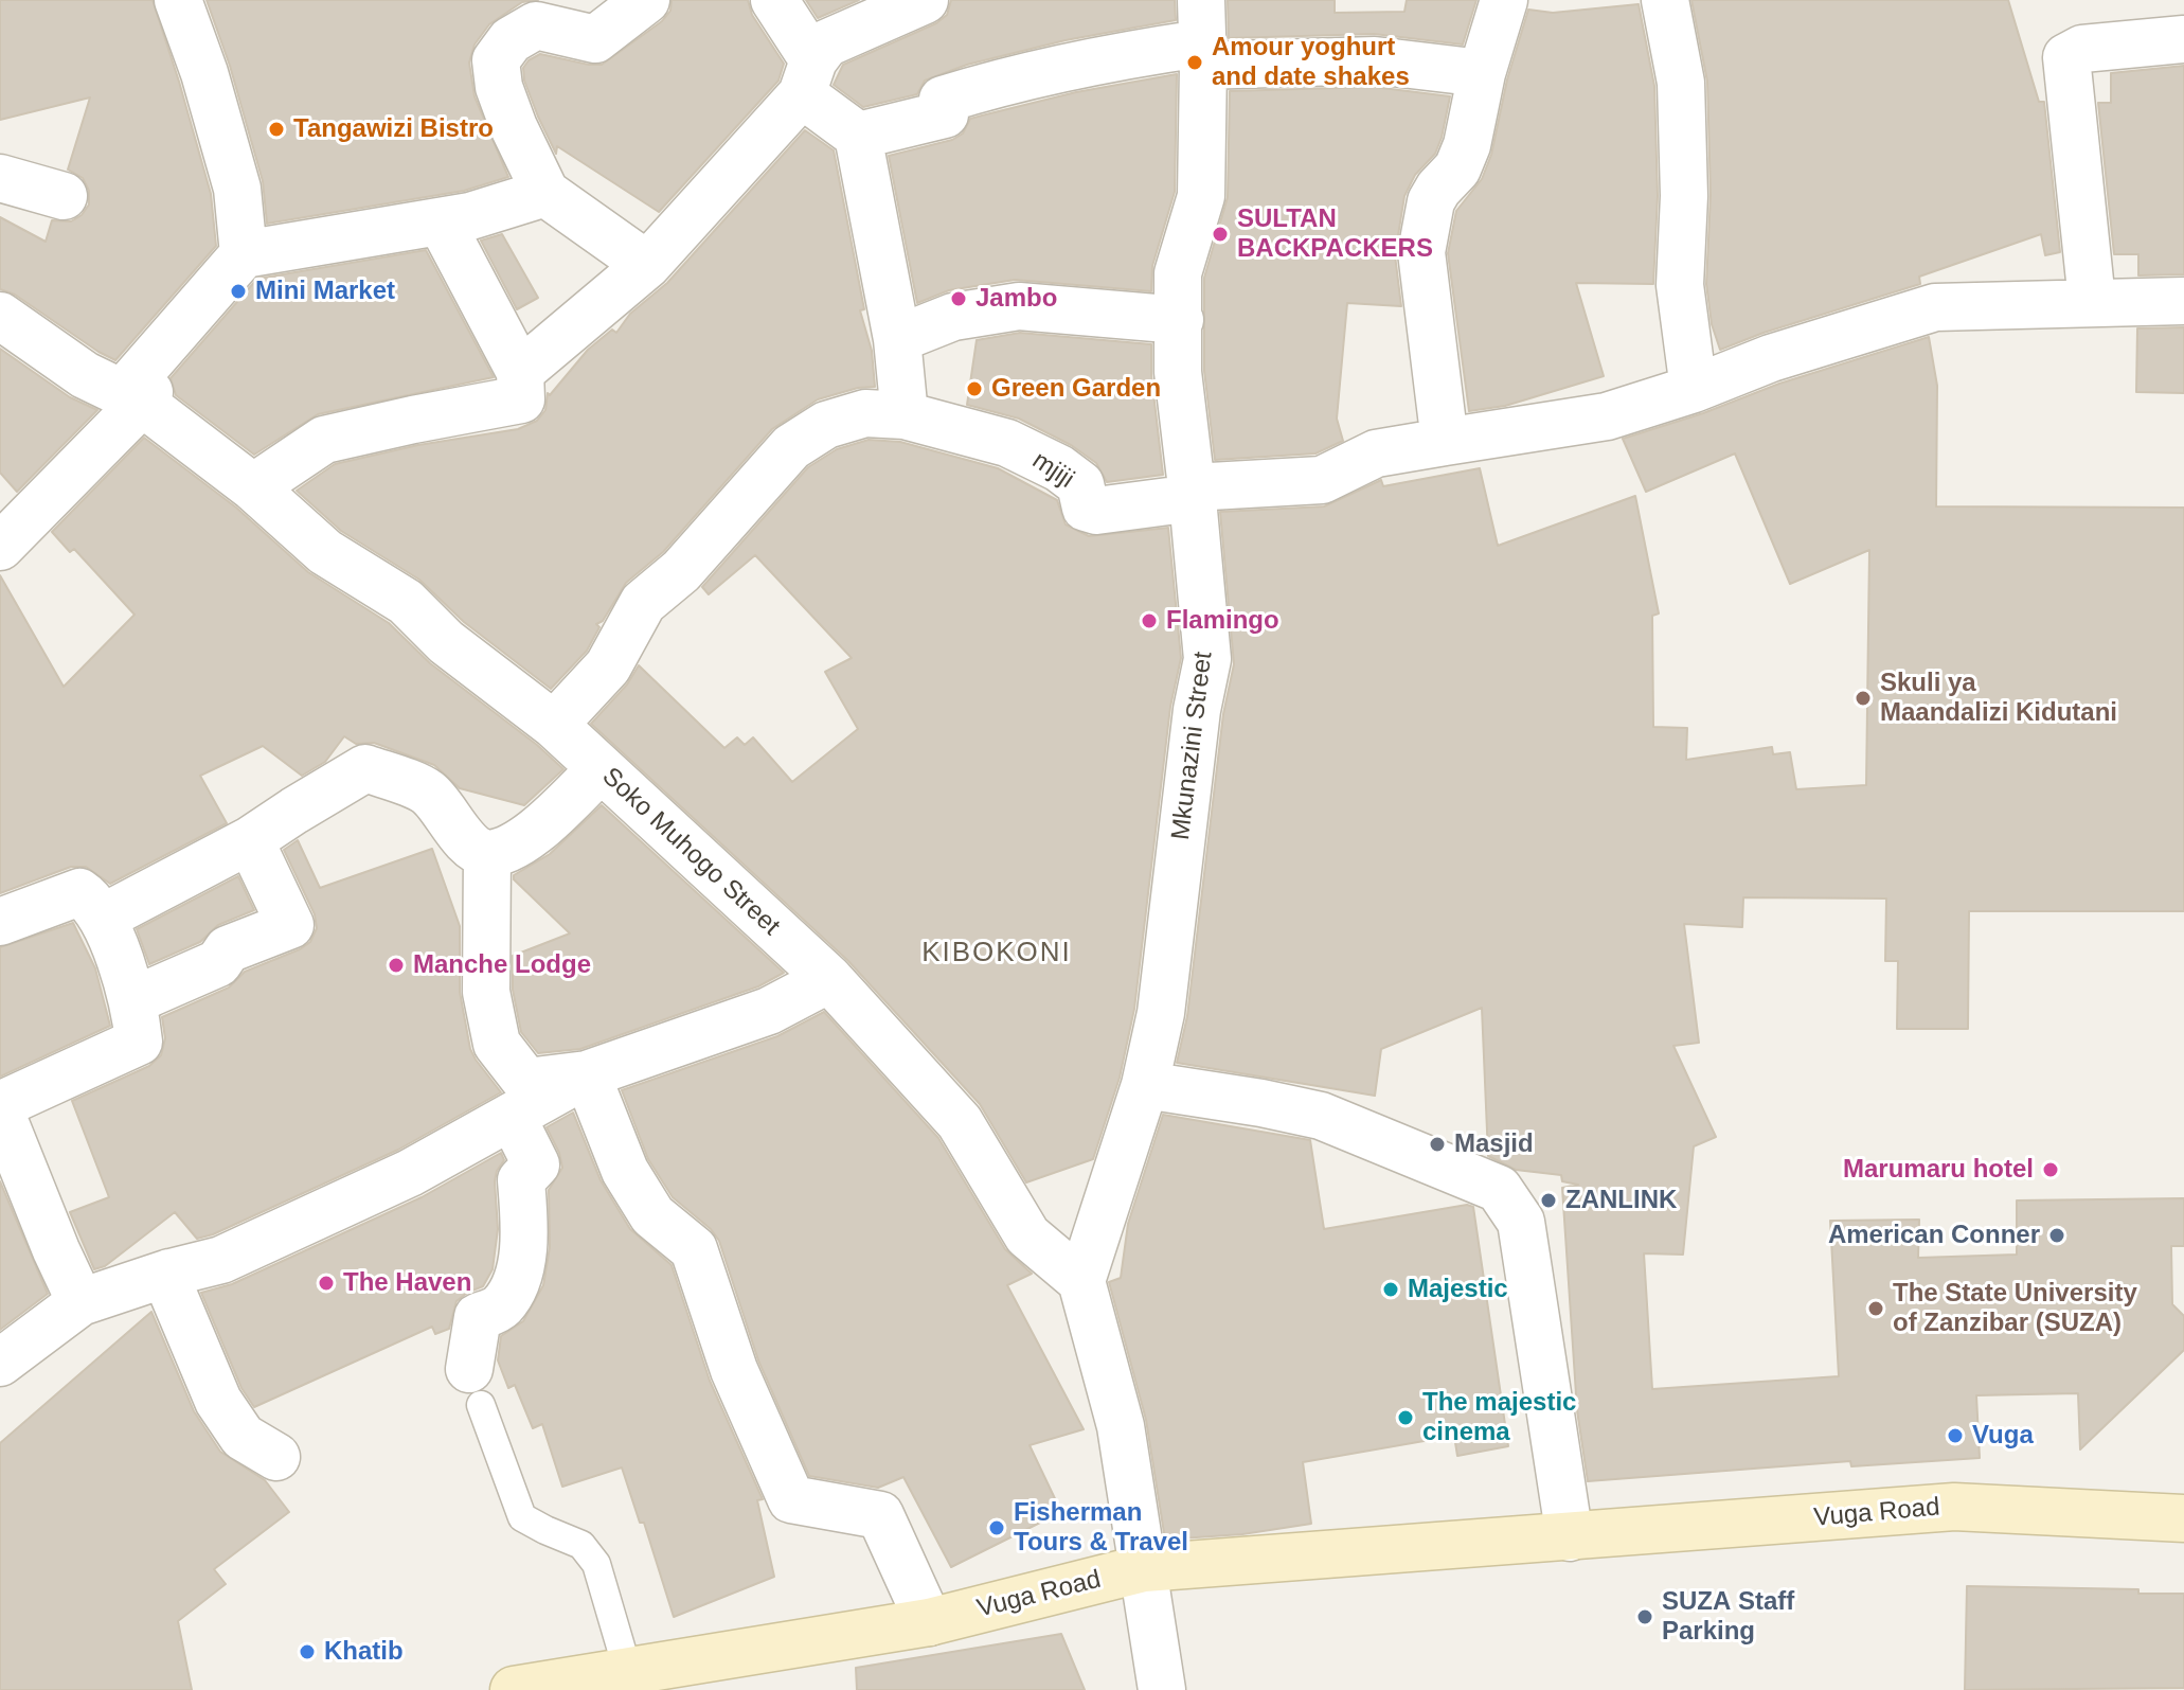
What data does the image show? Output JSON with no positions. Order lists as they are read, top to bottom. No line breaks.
{"streets":{"main road":["Vuga Road"],"street":["mjiji","Mkunazini Street","Soko Muhogo Street"]},"crossings":[["mjiji","Mkunazini Street"],["Mkunazini Street","Soko Muhogo Street"]],"districts":["KIBOKONI"],"places":["Amour yoghurt and date shakes","Tangawizi Bistro","SULTAN BACKPACKERS","Mini Market","Jambo","Green Garden","Flamingo","Skuli ya Maandalizi Kidutani","Manche Lodge","Masjid","Marumaru hotel","ZANLINK","American Conner","The Haven","Majestic","The State University of Zanzibar (SUZA)","The majestic cinema","Vuga","Fisherman Tours & Travel","SUZA Staff Parking","Khatib"]}
